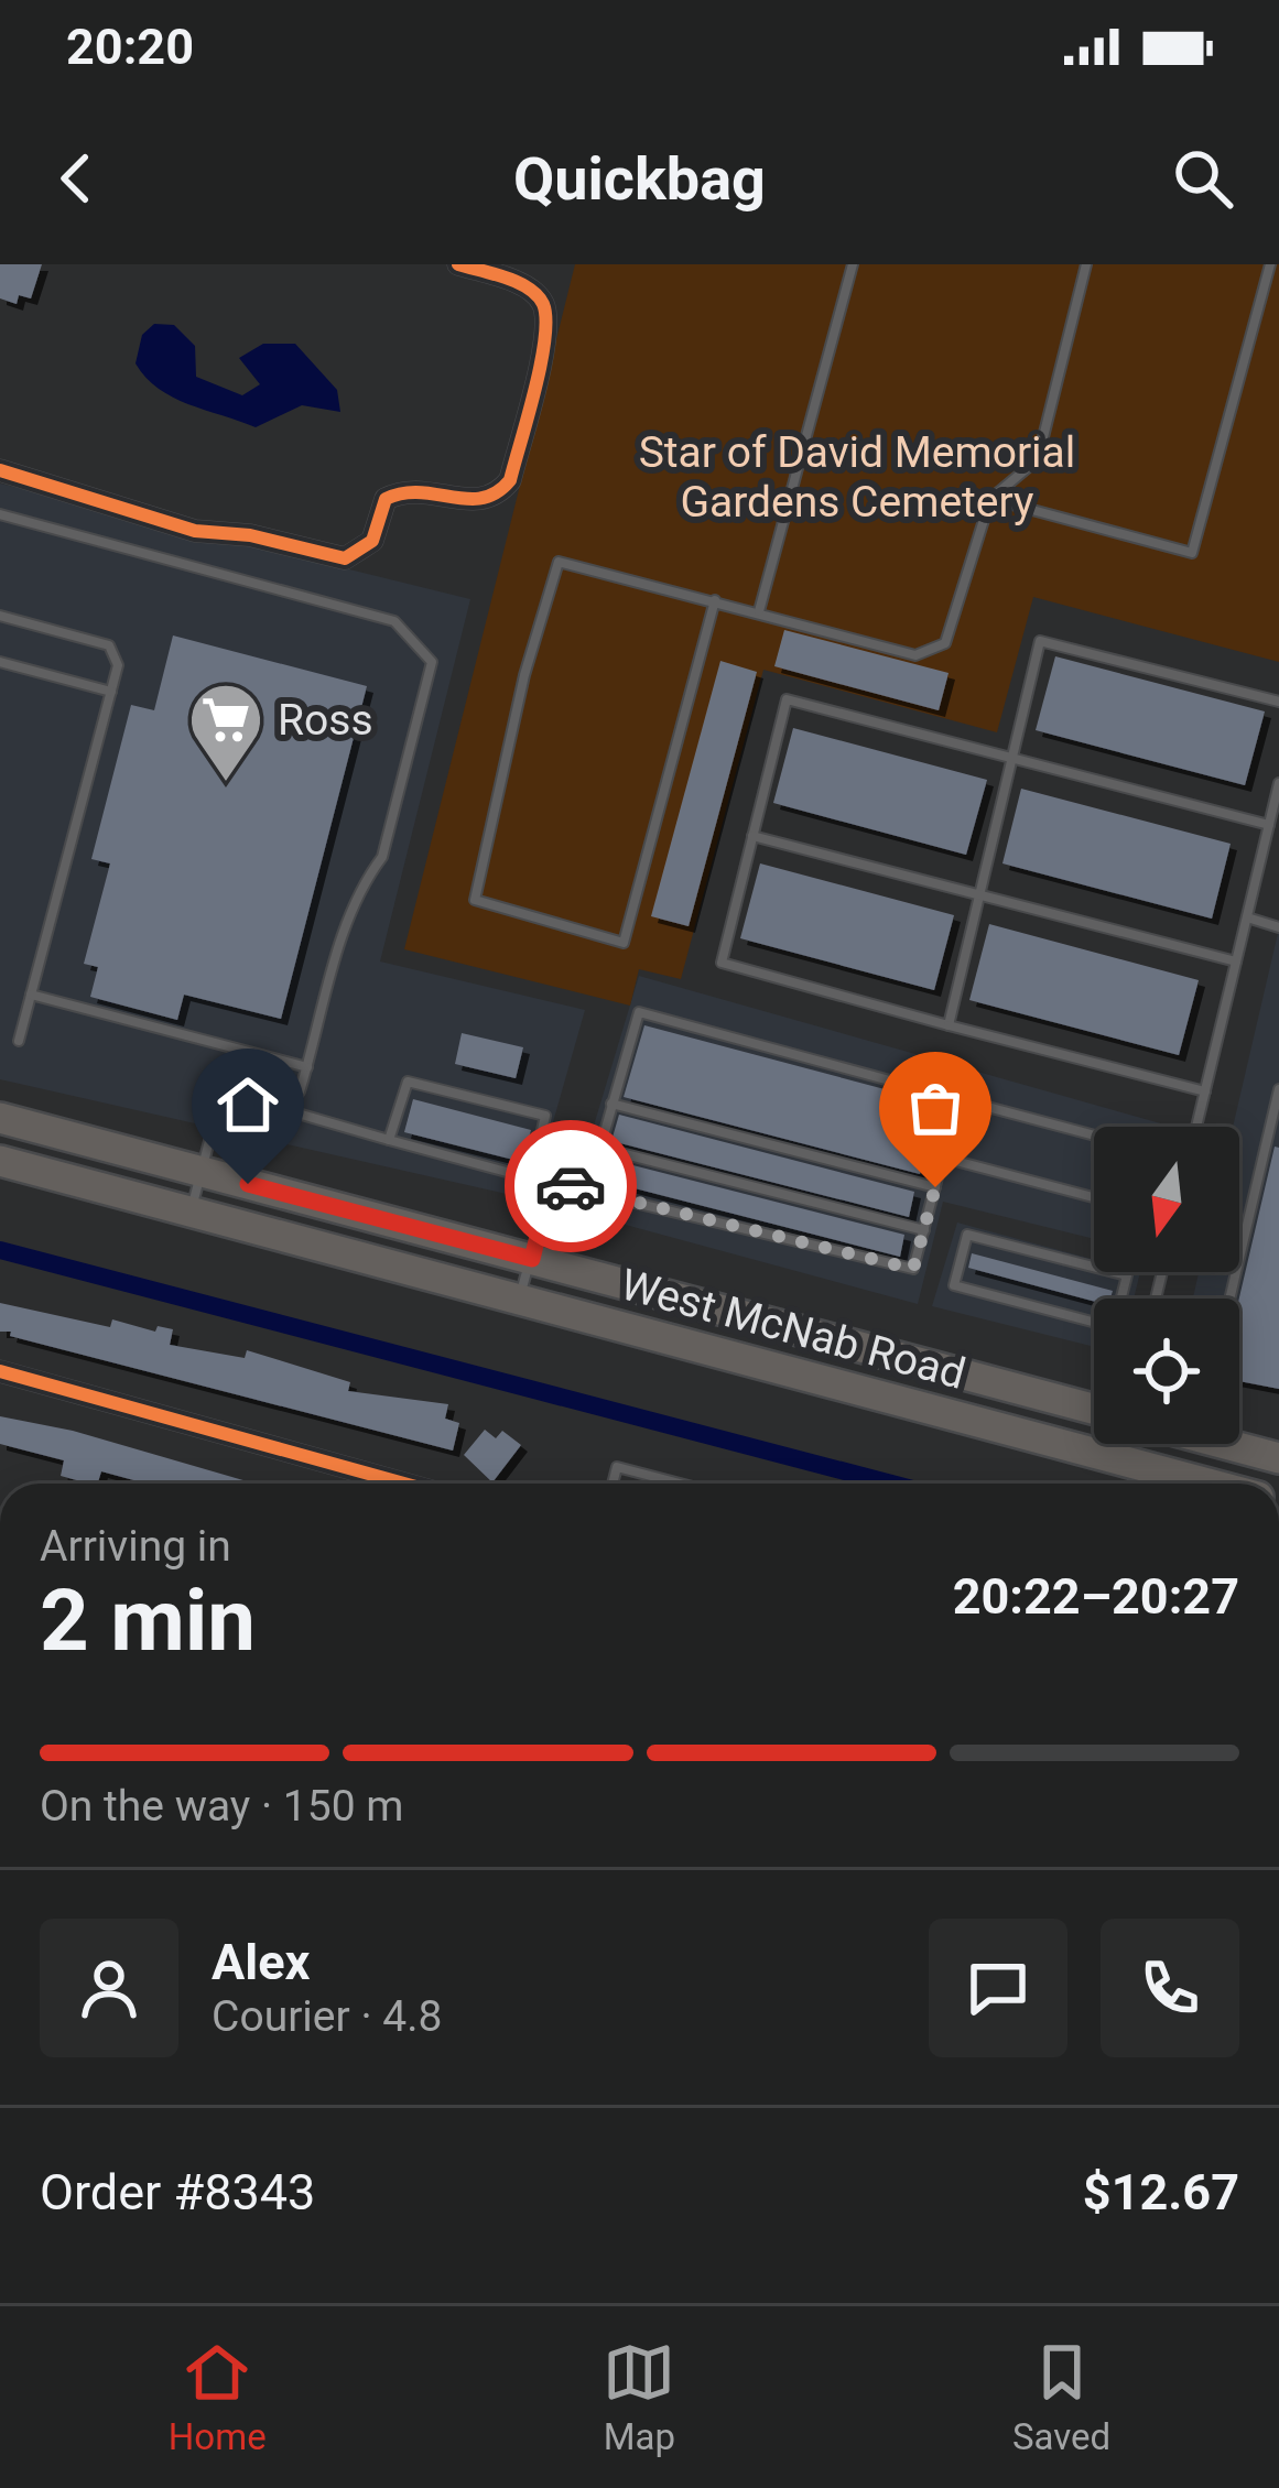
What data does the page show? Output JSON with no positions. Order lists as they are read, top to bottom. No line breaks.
{"streets":{"main road":["West McNab Road"]},"parks":["Star of David Memorial Gardens Cemetery"],"places":{"supermarket":["Ross"]},"north":"bottom","page":{"status":"20:20","header":"Quickbag","heading":["2 min","Arriving in","20:22–20:27"],"panel":["Alex","Courier · 4.8","Order #8343","$12.67"],"bar":"On the way · 150 m","tabs":["Home","Map","Saved"]}}
